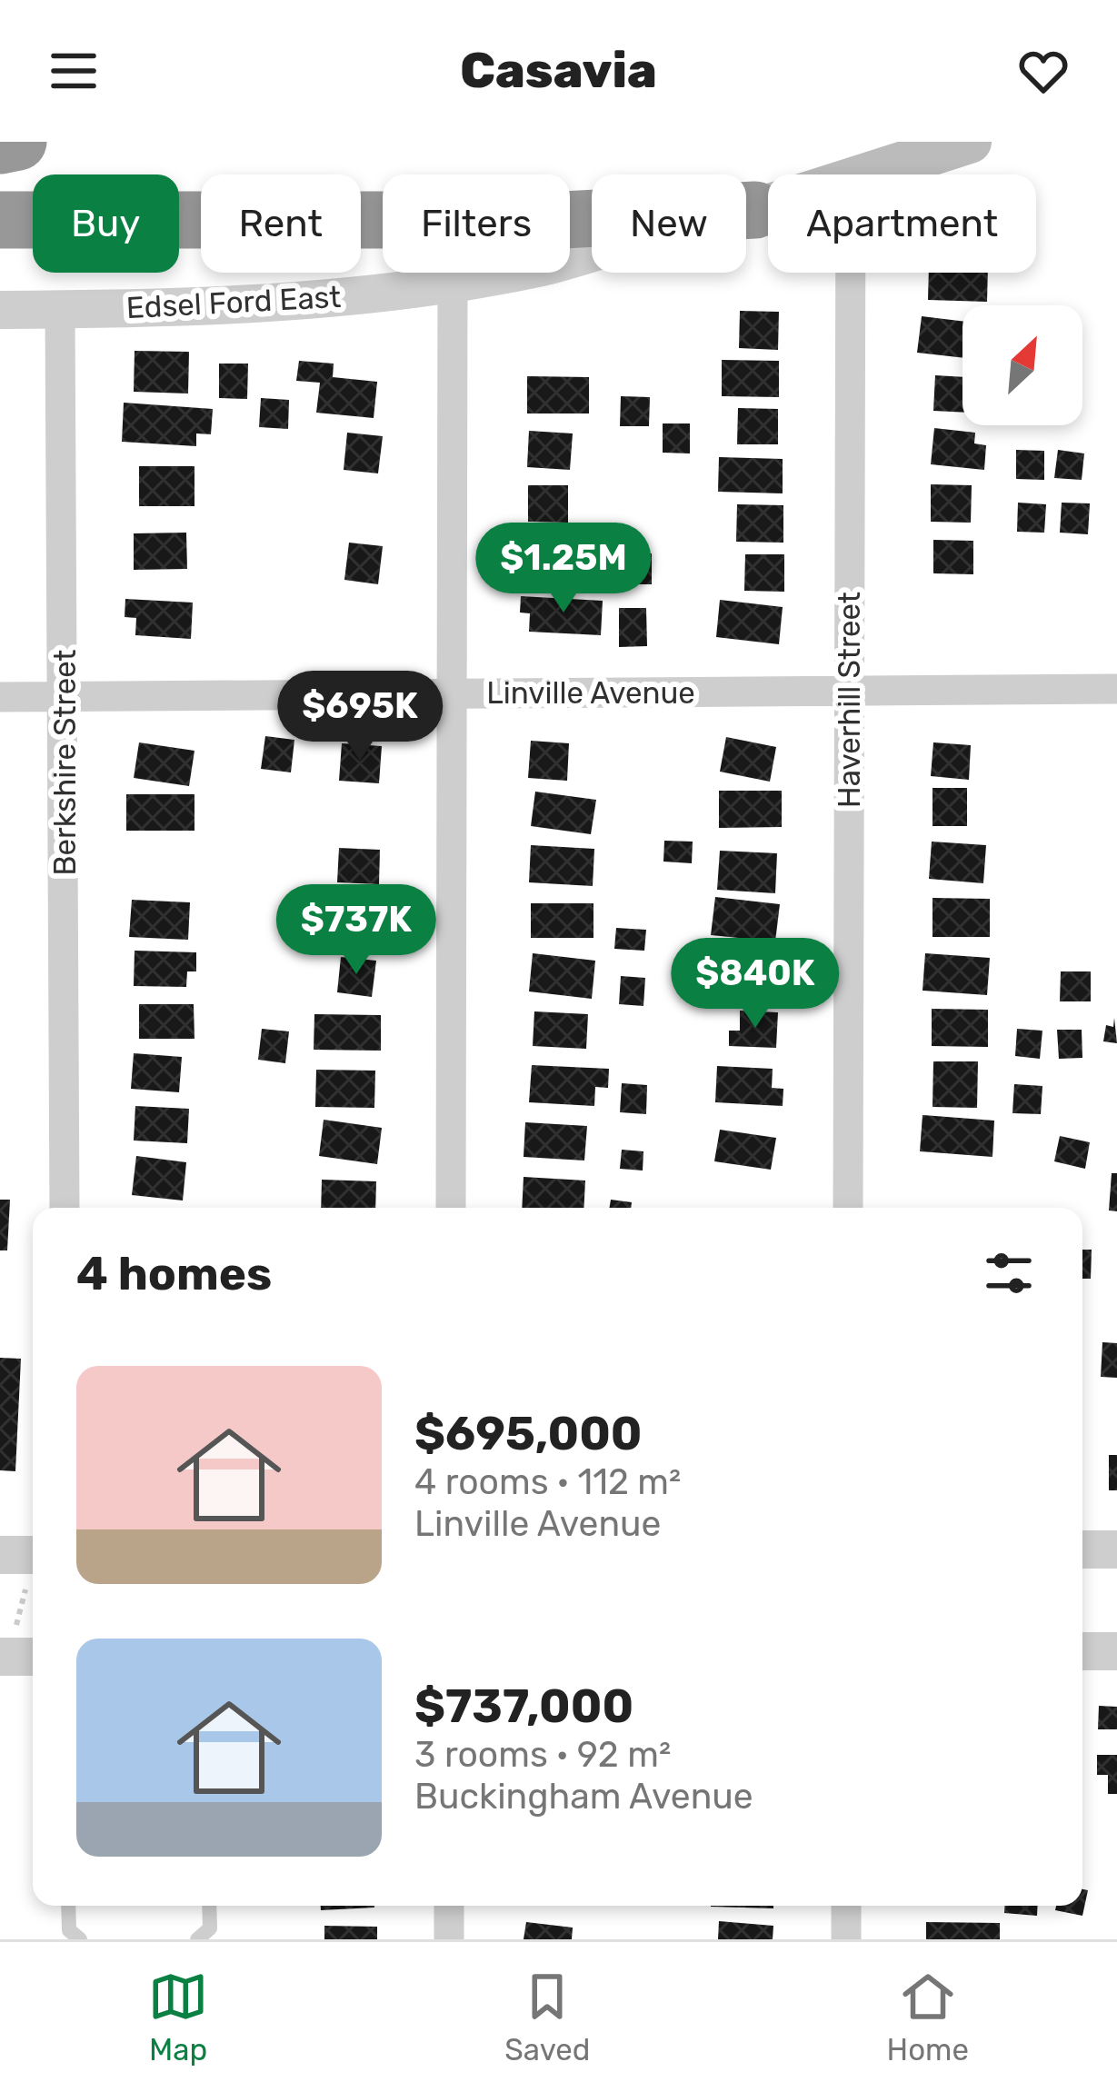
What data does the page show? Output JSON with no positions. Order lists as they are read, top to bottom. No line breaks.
{"streets":{"main road":["Edsel Ford East"],"street":["Linville Avenue","Haverhill Street","Berkshire Street"]},"crossings":[["Edsel Ford East","Berkshire Street"],["Linville Avenue","Haverhill Street"],["Linville Avenue","Berkshire Street"]],"north":"top right","page":{"header":"Casavia","chip":["Buy","Rent","Filters","New","Apartment"],"price":["$1.25M","$695K","$737K","$840K"],"heading":"4 homes","list":[{"name":"$695,000","note":"4 rooms · 112 m² · Linville Avenue"},{"name":"$737,000","note":"3 rooms · 92 m² · Buckingham Avenue"}],"tabs":["Map","Saved","Home"]}}
